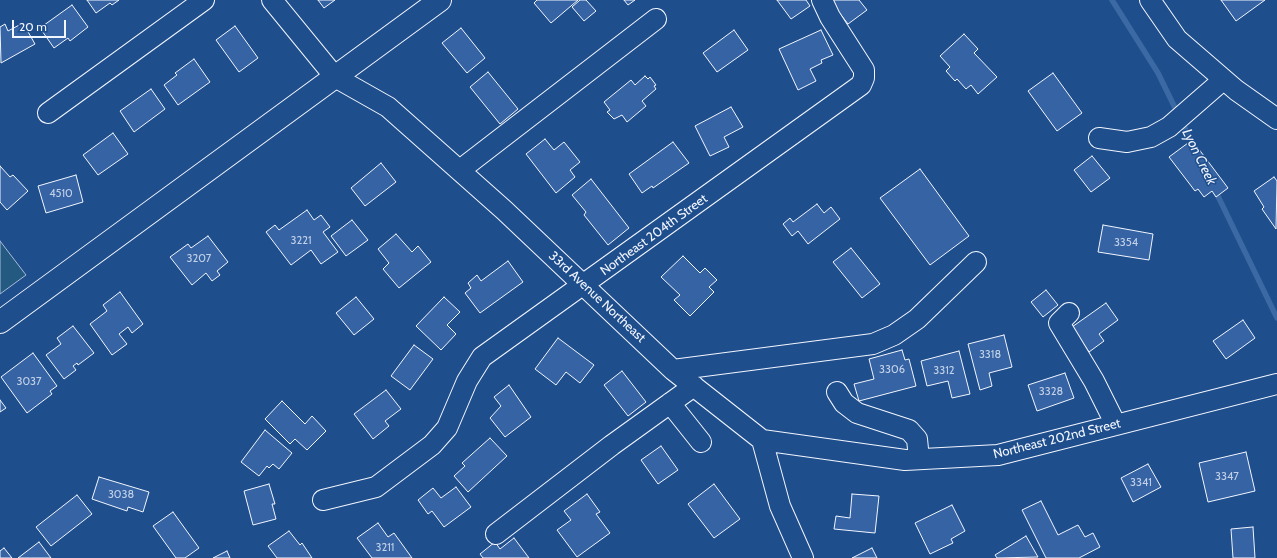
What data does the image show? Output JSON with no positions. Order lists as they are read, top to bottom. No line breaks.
{"streets":{"street":["Northeast 204th Street","33rd Avenue Northeast","Northeast 202nd Street"]},"crossings":[["Northeast 204th Street","33rd Avenue Northeast"],["33rd Avenue Northeast","Northeast 202nd Street"]],"water":["Lyon Creek"],"house_numbers":["4510","3221","3354","3207","3318","3306","3312","3037","3328","3347","3341","3038","3211"],"scale_bar":"20 m"}
